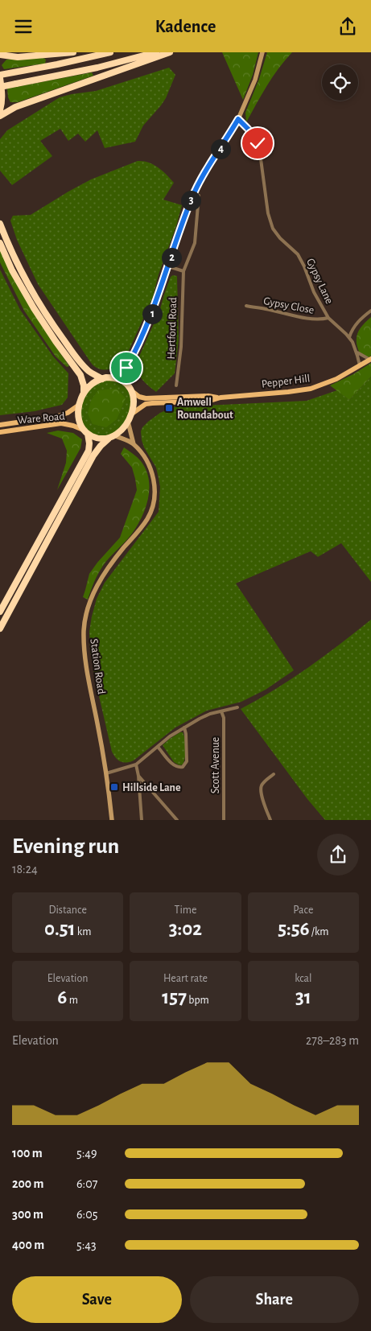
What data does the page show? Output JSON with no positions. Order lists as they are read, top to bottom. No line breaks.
{"streets":{"main road":["Pepper Hill","Ware Road","Station Road"],"street":["Gypsy Lane","Gypsy Close","Hertford Road","Scott Avenue"]},"crossings":[["Gypsy Lane","Gypsy Close"],["Gypsy Lane","Pepper Hill"],["Pepper Hill","Ware Road"],["Pepper Hill","Station Road"],["Ware Road","Station Road"]],"places":{"transit":["Amwell Roundabout","Hillside Lane"]},"page":{"header":"Kadence","pins":["4","3","2","1"],"heading":["Evening run","18:24"],"stats":[["Distance","0.51 km"],["Time","3:02"],["Pace","5:56 /km"],["Elevation","6 m"],["Heart rate","157 bpm"],["kcal","31"]],"chart":["Elevation","278–283 m"],"list":[{"name":"100 m","note":"5:49"},{"name":"200 m","note":"6:07"},{"name":"300 m","note":"6:05"},{"name":"400 m","note":"5:43"}],"buttons":["Save","Share"]}}
